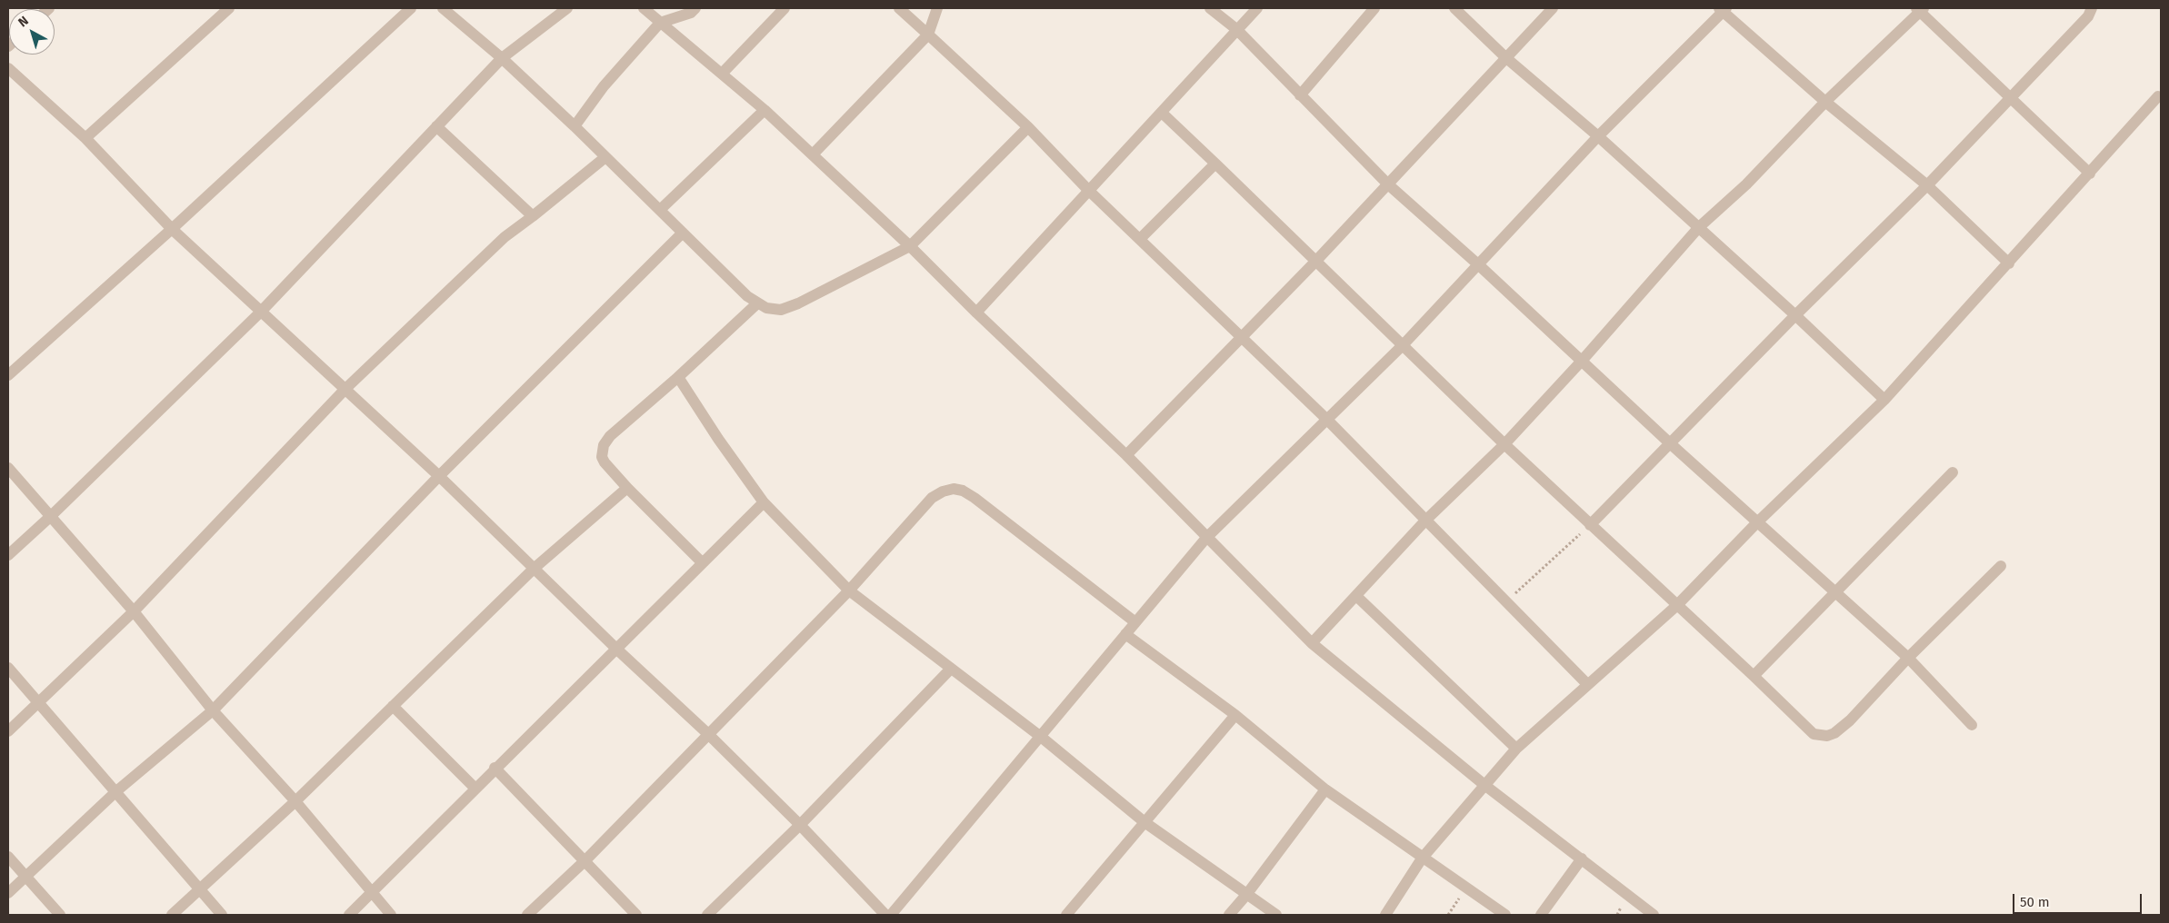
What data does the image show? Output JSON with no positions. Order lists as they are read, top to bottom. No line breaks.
{"scale_bar":"50 m","north":"top left"}
